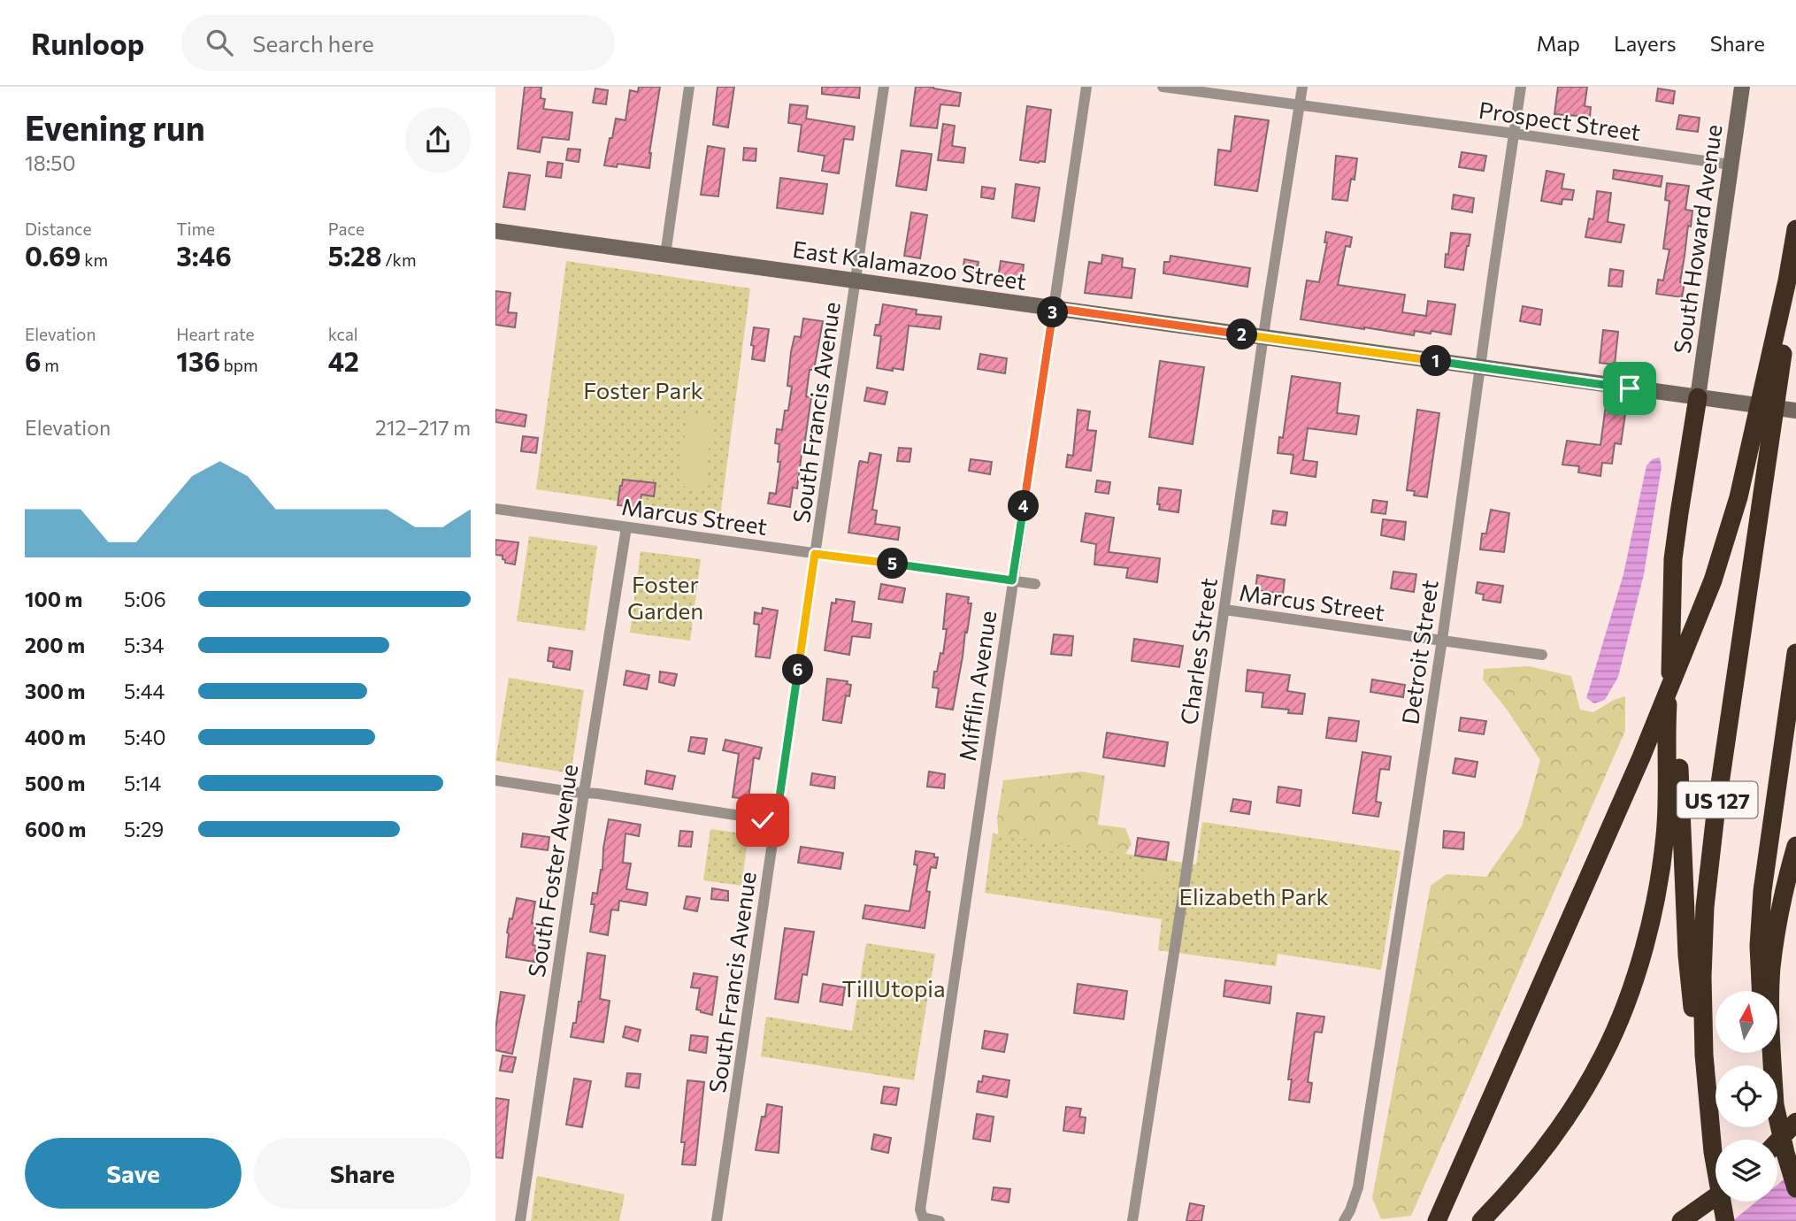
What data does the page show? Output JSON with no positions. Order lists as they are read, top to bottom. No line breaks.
{"streets":{"highway":["US 127"],"street":["Prospect Street","South Howard Avenue","East Kalamazoo Street","South Francis Avenue","Marcus Street","Charles Street","Detroit Street","Mifflin Avenue","South Foster Avenue"]},"crossings":[["Prospect Street","South Howard Avenue"],["Prospect Street","Charles Street"],["Prospect Street","Detroit Street"],["South Howard Avenue","East Kalamazoo Street"],["East Kalamazoo Street","South Francis Avenue"],["East Kalamazoo Street","Charles Street"],["East Kalamazoo Street","Detroit Street"],["East Kalamazoo Street","Mifflin Avenue"],["South Francis Avenue","Marcus Street"],["Marcus Street","Charles Street"],["Marcus Street","Detroit Street"],["Marcus Street","Mifflin Avenue"],["Marcus Street","South Foster Avenue"]],"parks":["Foster Park","Foster Garden","Elizabeth Park","TillUtopia"],"north":"top","page":{"header":"Runloop","search":"Search here","nav":["Map","Layers","Share"],"heading":["Evening run","18:50"],"stats":[["Distance","0.69 km"],["Time","3:46"],["Pace","5:28 /km"],["Elevation","6 m"],["Heart rate","136 bpm"],["kcal","42"]],"pins":["3","2","1","4","5","6"],"chart":["Elevation","212–217 m"],"list":[{"name":"100 m","note":"5:06"},{"name":"200 m","note":"5:34"},{"name":"300 m","note":"5:44"},{"name":"400 m","note":"5:40"},{"name":"500 m","note":"5:14"},{"name":"600 m","note":"5:29"}],"buttons":["Save","Share"]}}
